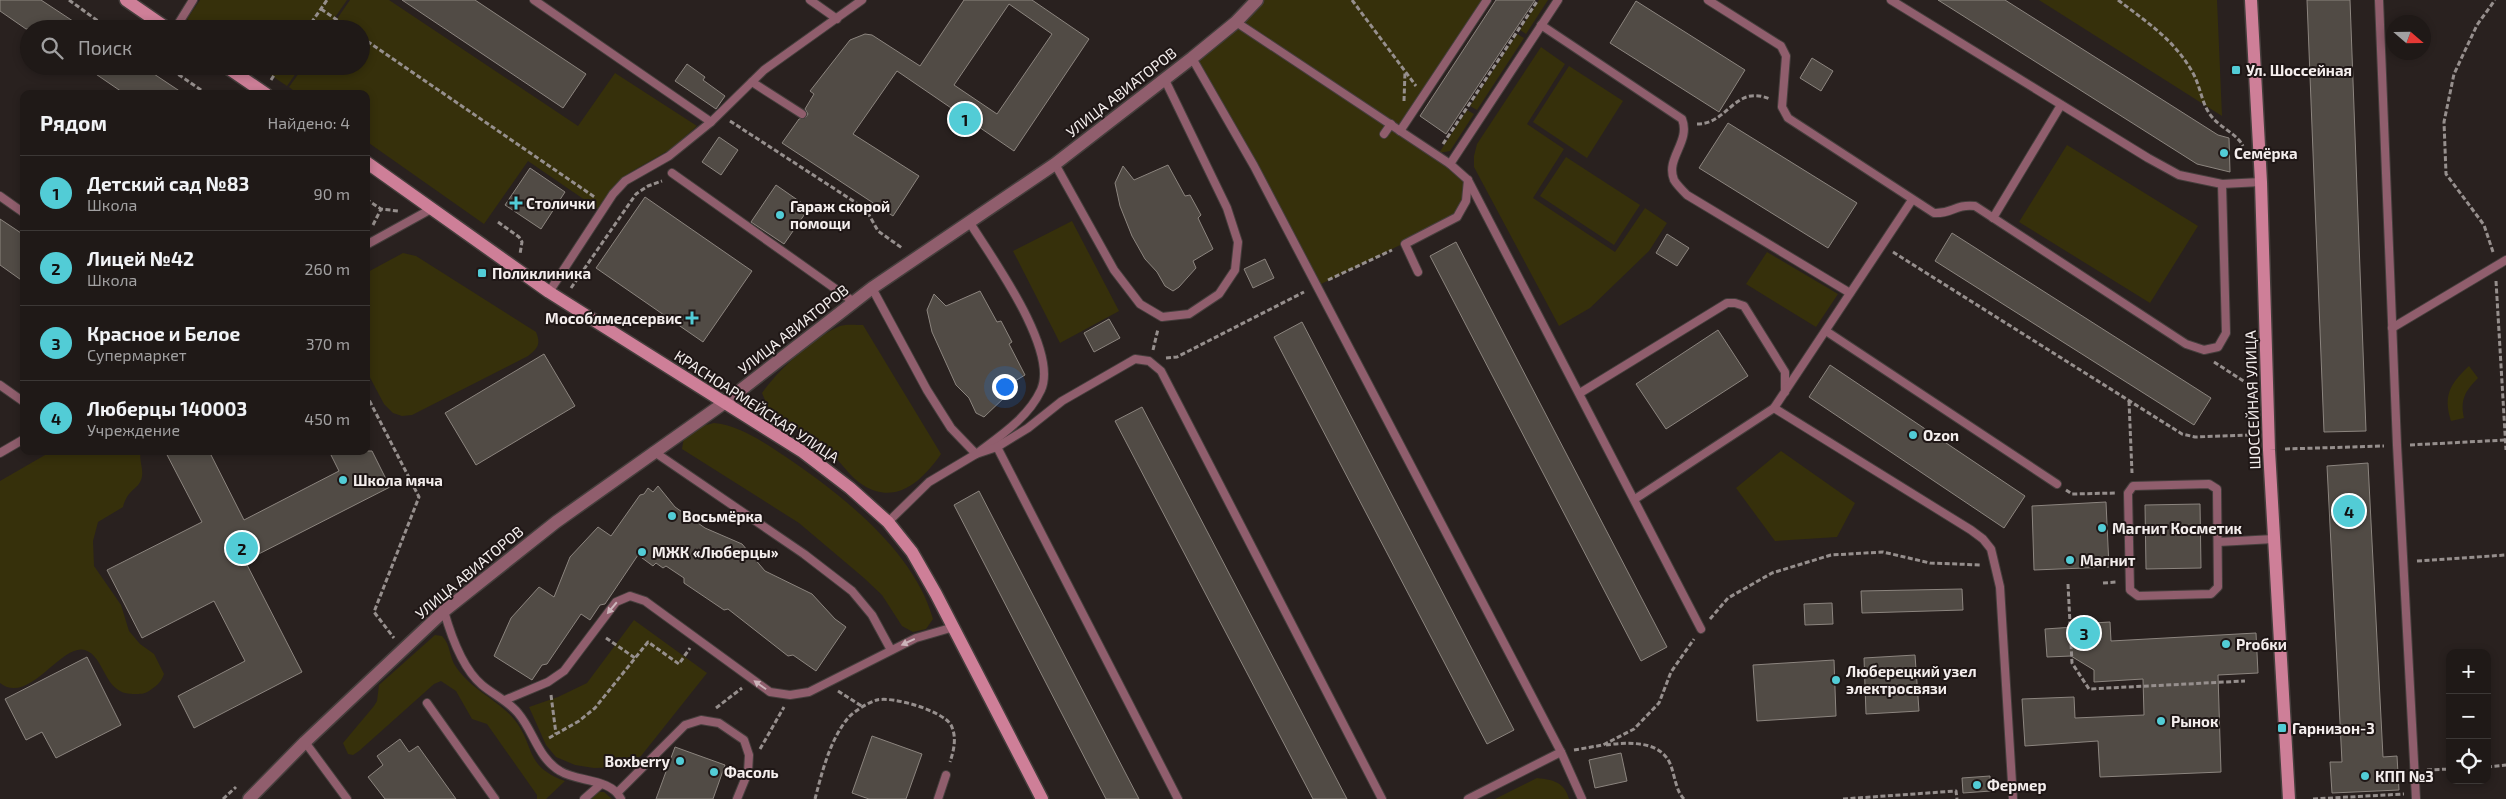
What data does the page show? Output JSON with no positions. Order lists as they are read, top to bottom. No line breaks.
{"streets":{"street":["УЛИЦА АВИАТОРОВ","ШОССЕЙНАЯ УЛИЦА","КРАСНОАРМЕЙСКАЯ УЛИЦА"]},"crossings":[["УЛИЦА АВИАТОРОВ","КРАСНОАРМЕЙСКАЯ УЛИЦА"]],"places":{"transit":["Ул. Шоссейная","Поликлиника","Гарнизон-3"],"other":["Семёрка","Гараж скорой помощи","Ozon","Школа мяча","Восьмёрка","Магнит Косметик","МЖК «Люберцы»","Магнит","Proбки","Люберецкий узел электросвязи","Рынок","Boxberry","Фасоль","КПП №3","Фермер"],"health":["Столички","Мособлмедсервис"]},"north":"right","page":{"search":"Поиск","heading":["Рядом","Найдено: 4"],"pins":["1","4","2","3"],"list":[{"mark":"1","name":"Детский сад №83","note":"Школа","value":"90 m"},{"mark":"2","name":"Лицей №42","note":"Школа","value":"260 m"},{"mark":"3","name":"Красное и Белое","note":"Супермаркет","value":"370 m"},{"mark":"4","name":"Люберцы 140003","note":"Учреждение","value":"450 m"}],"map_buttons":["+","−"]}}
